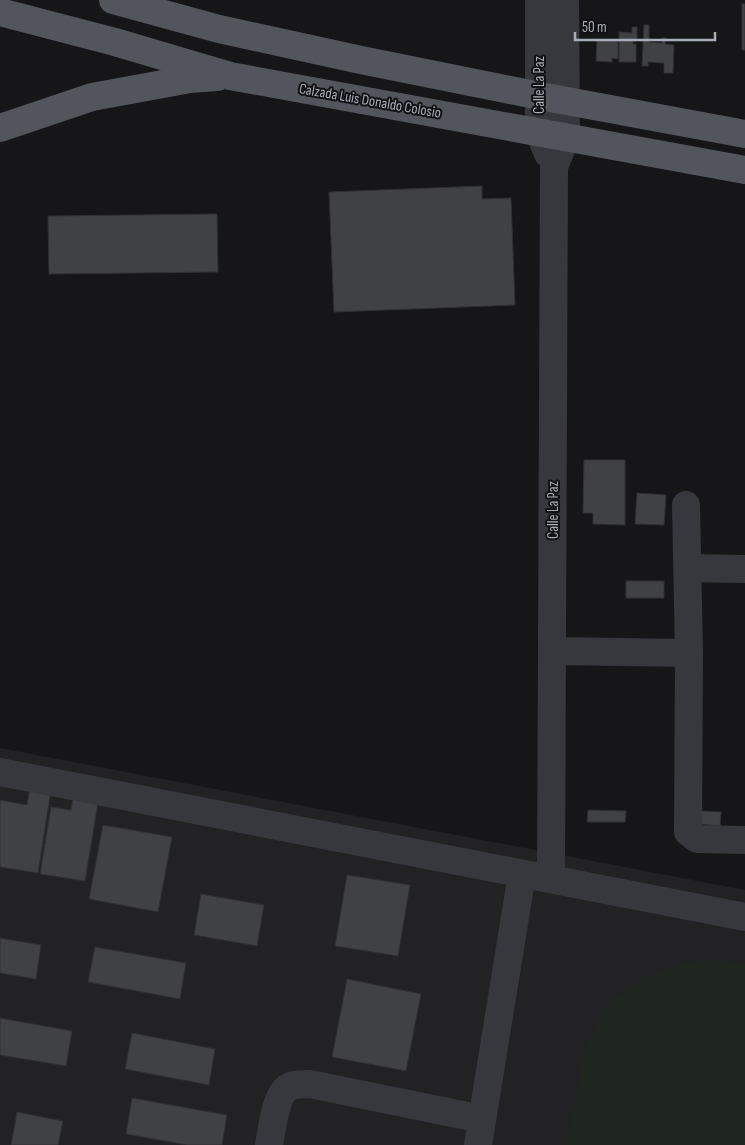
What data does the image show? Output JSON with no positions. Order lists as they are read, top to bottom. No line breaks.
{"streets":{"main road":["Calzada Luis Donaldo Colosio"],"street":["Calle La Paz"]},"crossings":[["Calle La Paz","Calzada Luis Donaldo Colosio"]],"scale_bar":"50 m"}
